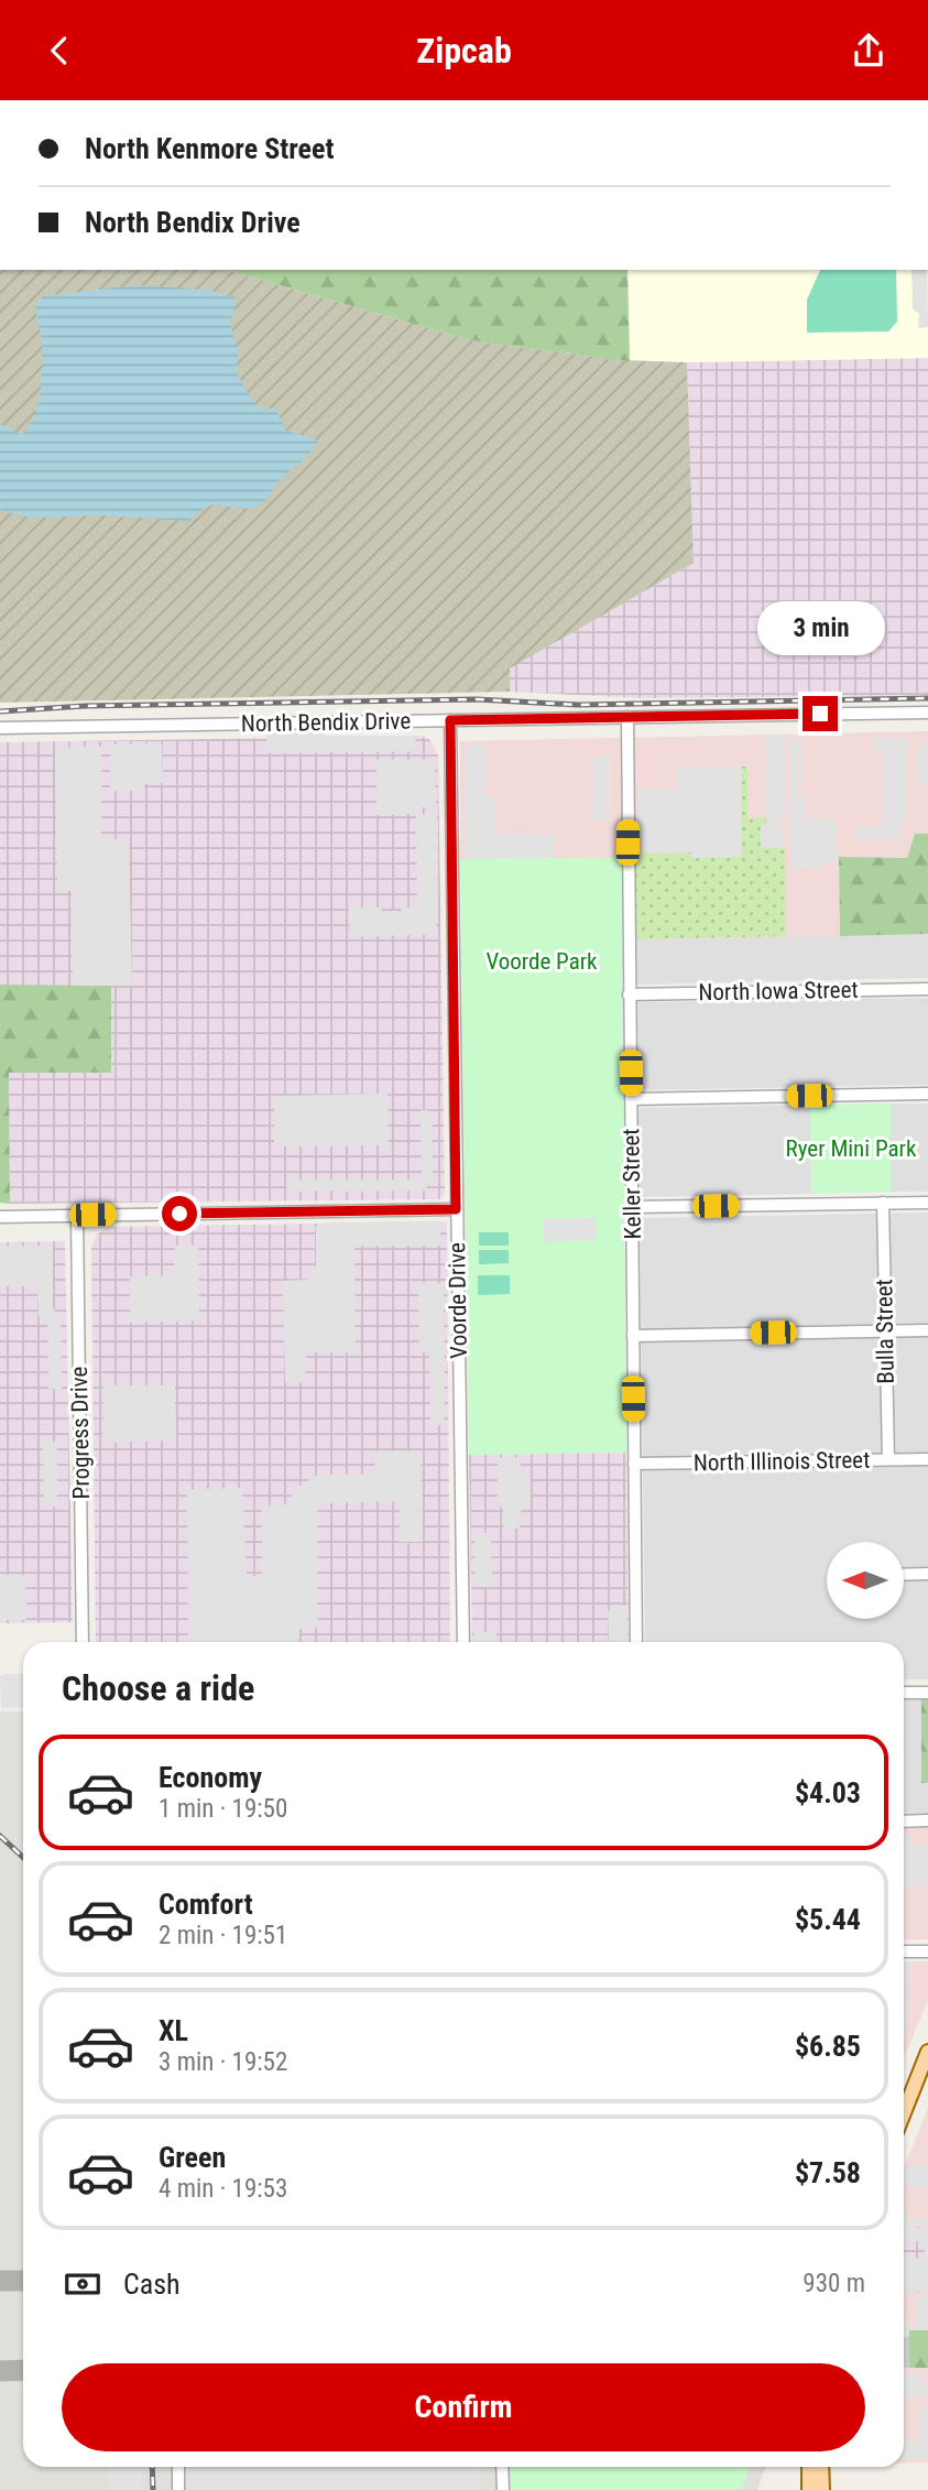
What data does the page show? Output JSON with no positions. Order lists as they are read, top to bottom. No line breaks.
{"streets":{"street":["North Bendix Drive","North Iowa Street","Keller Street","Voorde Drive","Bulla Street","Progress Drive","North Illinois Street"]},"crossings":[["North Bendix Drive","Keller Street"],["North Bendix Drive","Voorde Drive"],["North Iowa Street","Keller Street"],["Keller Street","North Illinois Street"],["Bulla Street","North Illinois Street"]],"parks":["Voorde Park","Ryer Mini Park"],"north":"left","page":{"header":"Zipcab","banner":["North Kenmore Street","North Bendix Drive"],"bubble":"3 min","heading":"Choose a ride","list":[{"name":"Economy","note":"1 min · 19:50","value":"$4.03"},{"name":"Comfort","note":"2 min · 19:51","value":"$5.44"},{"name":"XL","note":"3 min · 19:52","value":"$6.85"},{"name":"Green","note":"4 min · 19:53","value":"$7.58"}],"pay":["Cash","930 m"],"buttons":"Confirm"}}
